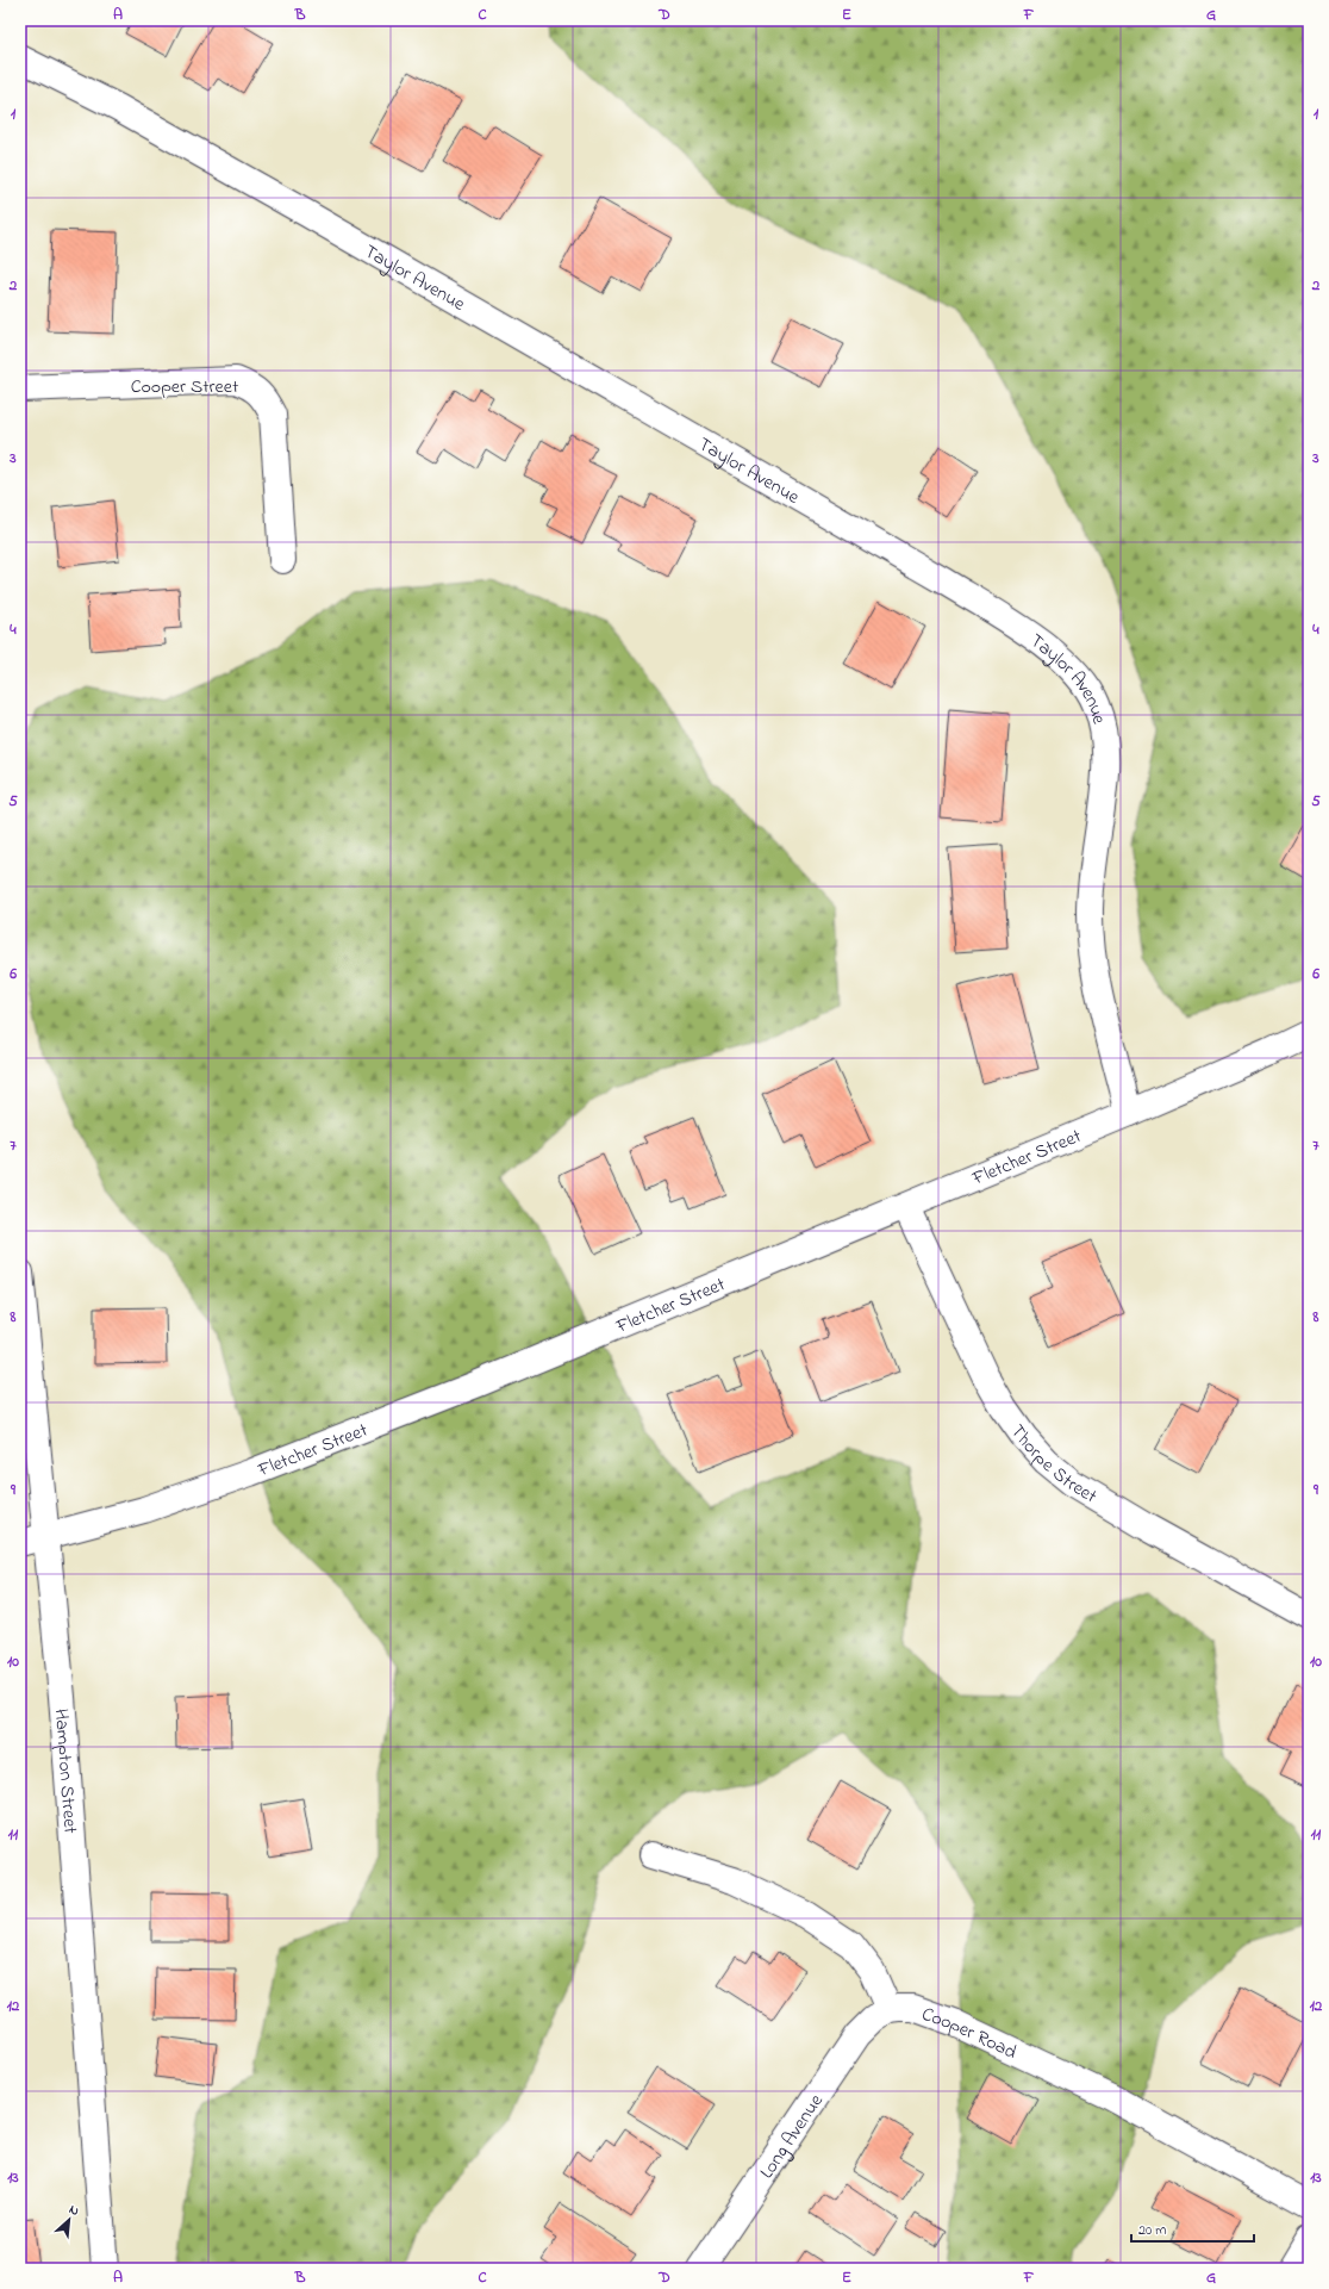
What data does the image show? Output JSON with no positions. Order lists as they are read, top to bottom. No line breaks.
{"streets":{"street":["Taylor Avenue","Cooper Street","Fletcher Street","Thorpe Street","Hampton Street","Cooper Road","Long Avenue"]},"crossings":[["Taylor Avenue","Fletcher Street"],["Fletcher Street","Thorpe Street"],["Fletcher Street","Hampton Street"],["Cooper Road","Long Avenue"]],"scale_bar":"20 m","north":"top right","grid":{"columns":["A","B","C","D","E","F","G"],"rows":["1","2","3","4","5","6","7","8","9","10","11","12","13"]}}
